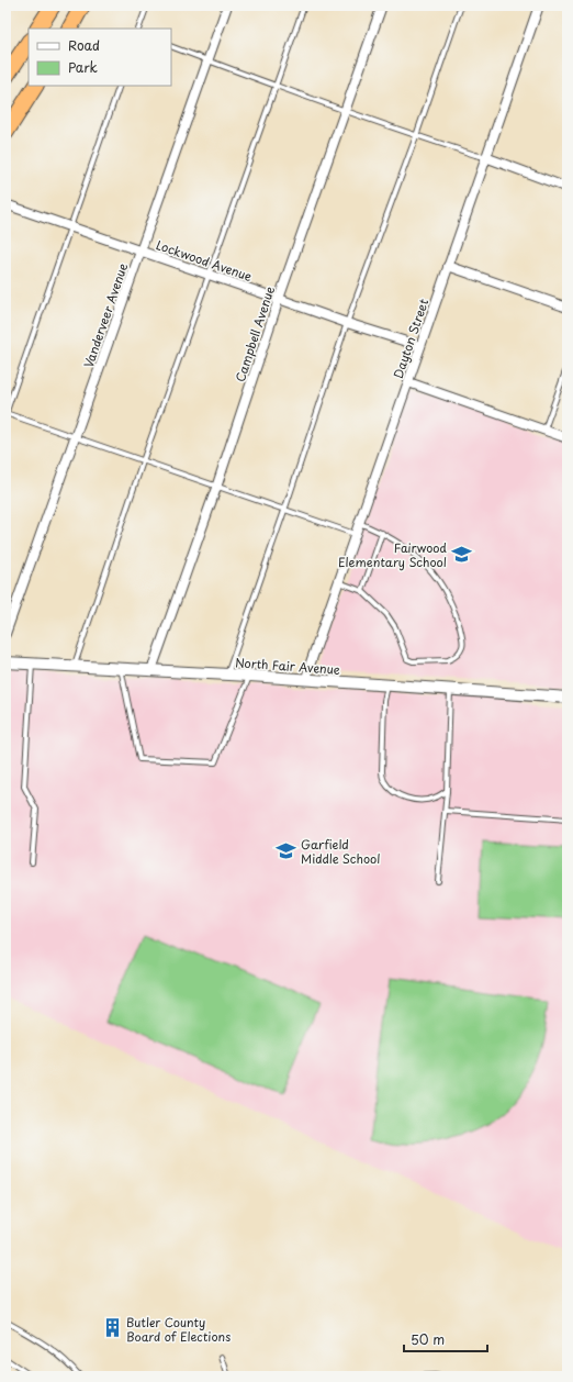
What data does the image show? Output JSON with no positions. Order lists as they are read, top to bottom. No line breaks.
{"streets":{"street":["Lockwood Avenue","Vanderveer Avenue","Campbell Avenue","Dayton Street","North Fair Avenue"]},"crossings":[["Lockwood Avenue","Vanderveer Avenue"],["Lockwood Avenue","Campbell Avenue"],["Lockwood Avenue","Dayton Street"],["Campbell Avenue","North Fair Avenue"],["Dayton Street","North Fair Avenue"]],"places":{"school or university":["Fairwood Elementary School","Garfield Middle School"],"building":["Butler County Board of Elections"]},"legend":["Road","Park"],"scale_bar":"50 m"}
